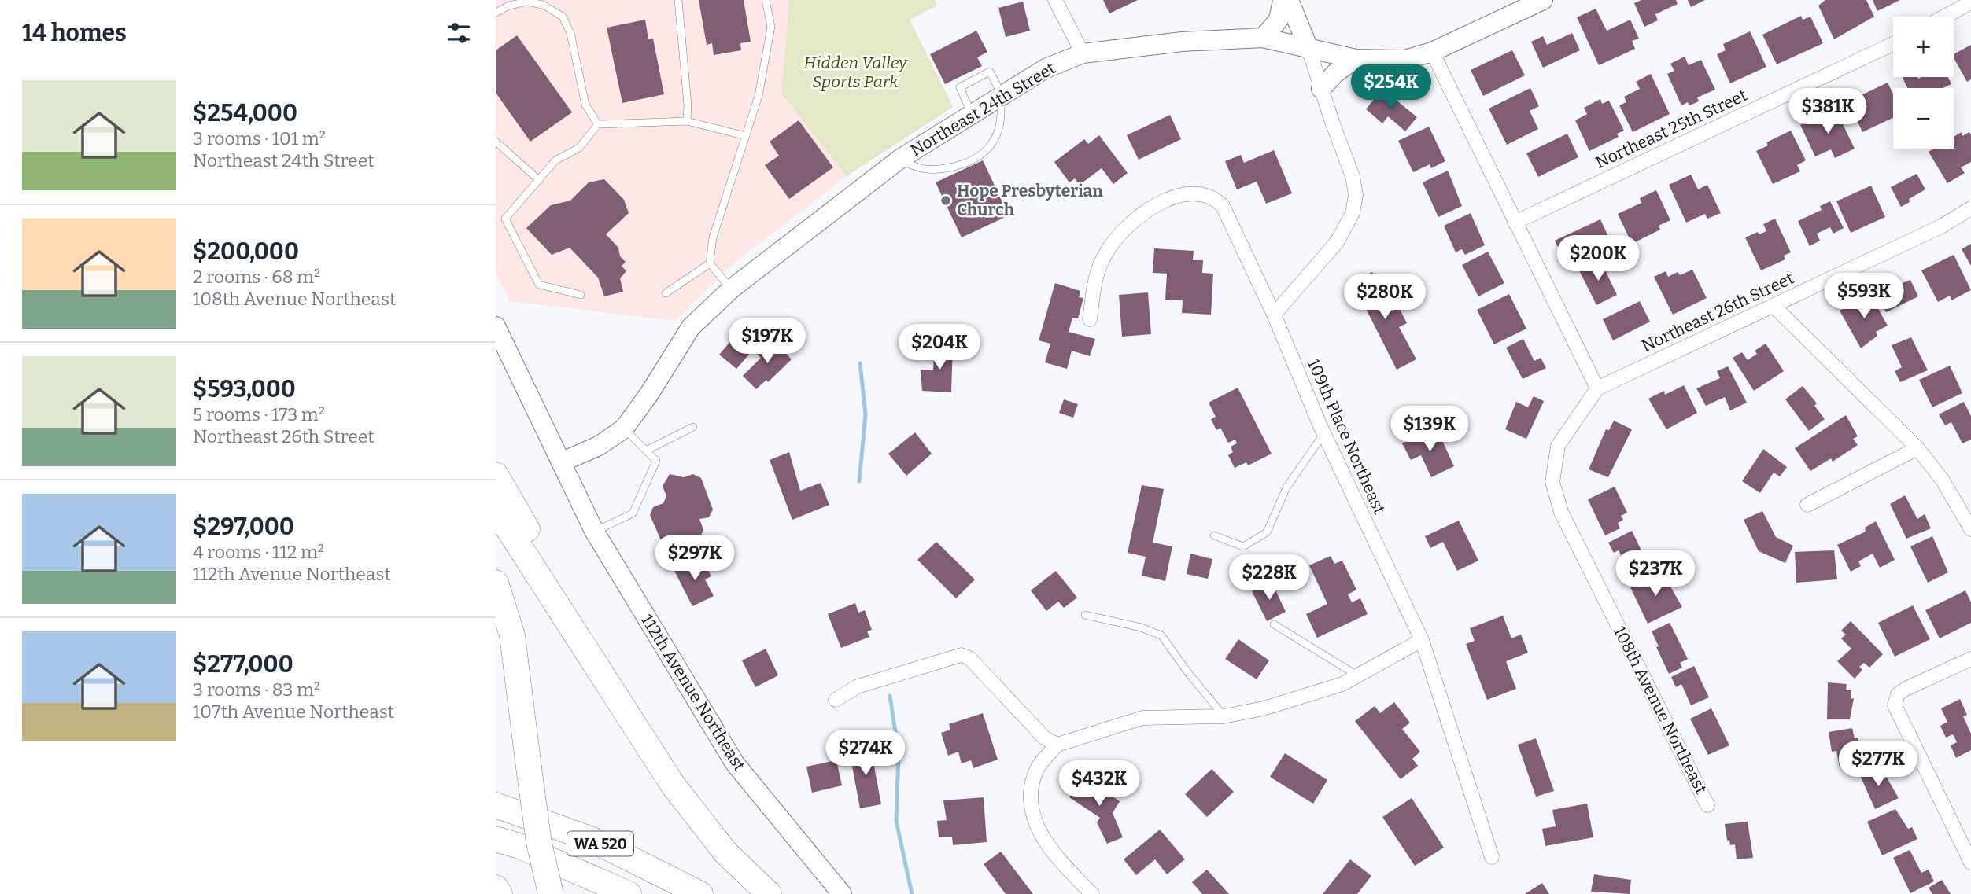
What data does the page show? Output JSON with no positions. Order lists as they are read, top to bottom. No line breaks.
{"streets":{"highway":["WA 520"],"main road":["Northeast 24th Street","112th Avenue Northeast"],"street":["Northeast 25th Street","Northeast 26th Street","109th Place Northeast","108th Avenue Northeast"]},"crossings":[["Northeast 24th Street","112th Avenue Northeast"],["Northeast 26th Street","108th Avenue Northeast"]],"parks":["Hidden Valley Sports Park"],"places":["Hope Presbyterian Church"],"page":{"heading":"14 homes","map_buttons":["+","−"],"price":["$254K","$381K","$200K","$593K","$280K","$197K","$204K","$139K","$297K","$237K","$228K","$274K","$277K","$432K"],"list":[{"name":"$254,000","note":"3 rooms · 101 m² · Northeast 24th Street"},{"name":"$200,000","note":"2 rooms · 68 m² · 108th Avenue Northeast"},{"name":"$593,000","note":"5 rooms · 173 m² · Northeast 26th Street"},{"name":"$297,000","note":"4 rooms · 112 m² · 112th Avenue Northeast"},{"name":"$277,000","note":"3 rooms · 83 m² · 107th Avenue Northeast"}]}}
